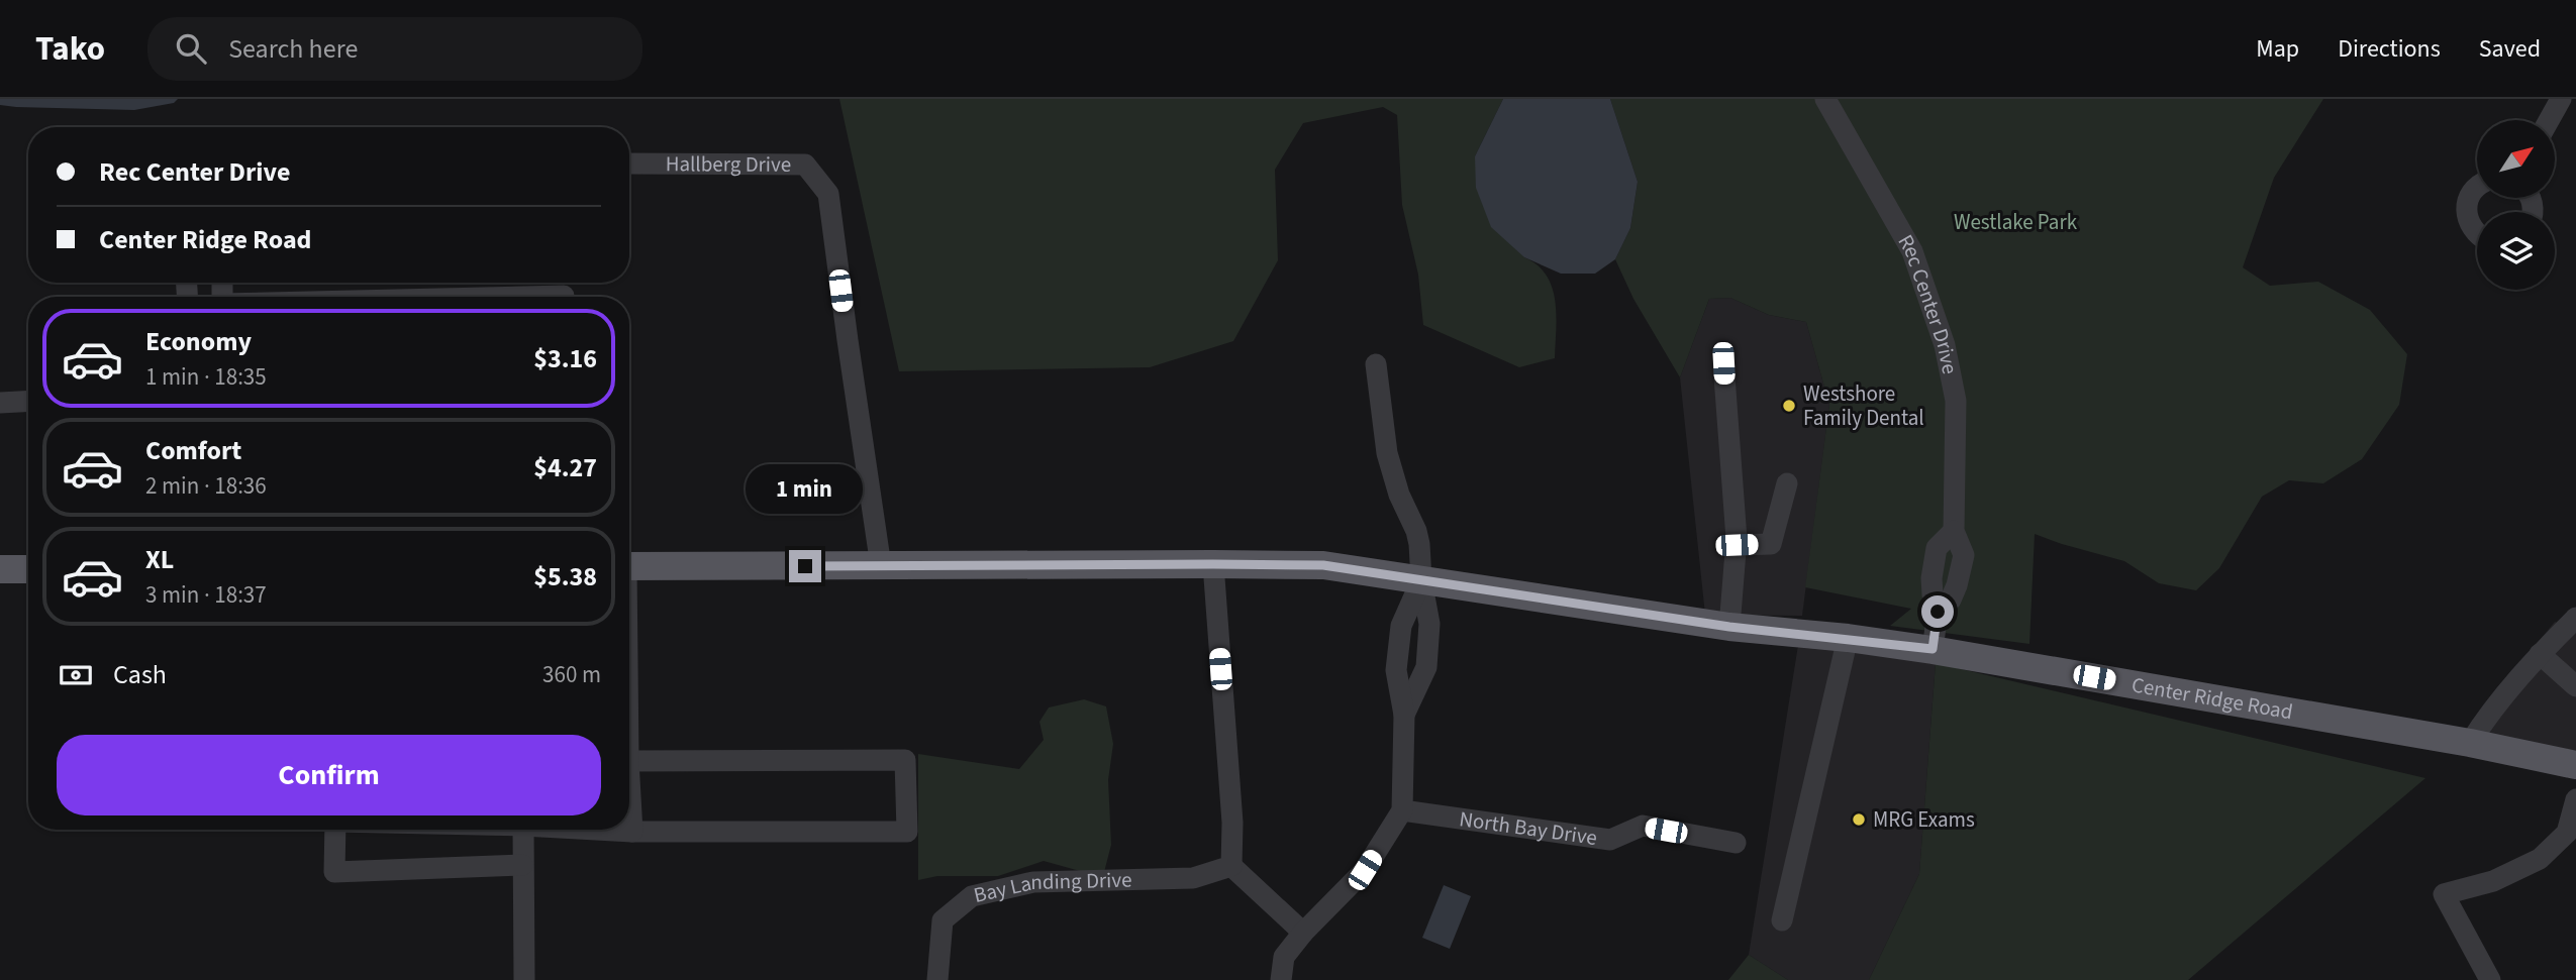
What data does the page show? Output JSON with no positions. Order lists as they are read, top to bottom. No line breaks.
{"streets":{"main road":["Center Ridge Road"],"street":["Hallberg Drive","Rec Center Drive","North Bay Drive","Bay Landing Drive"]},"crossings":[["Hallberg Drive","Center Ridge Road"],["Rec Center Drive","Center Ridge Road"]],"parks":["Westlake Park"],"places":["Westshore Family Dental","MRG Exams"],"north":"top right","page":{"header":"Tako","search":"Search here","nav":["Map","Directions","Saved"],"banner":["Rec Center Drive","Center Ridge Road"],"list":[{"name":"Economy","note":"1 min · 18:35","value":"$3.16"},{"name":"Comfort","note":"2 min · 18:36","value":"$4.27"},{"name":"XL","note":"3 min · 18:37","value":"$5.38"}],"bubble":"1 min","pay":["Cash","360 m"],"buttons":"Confirm"}}
